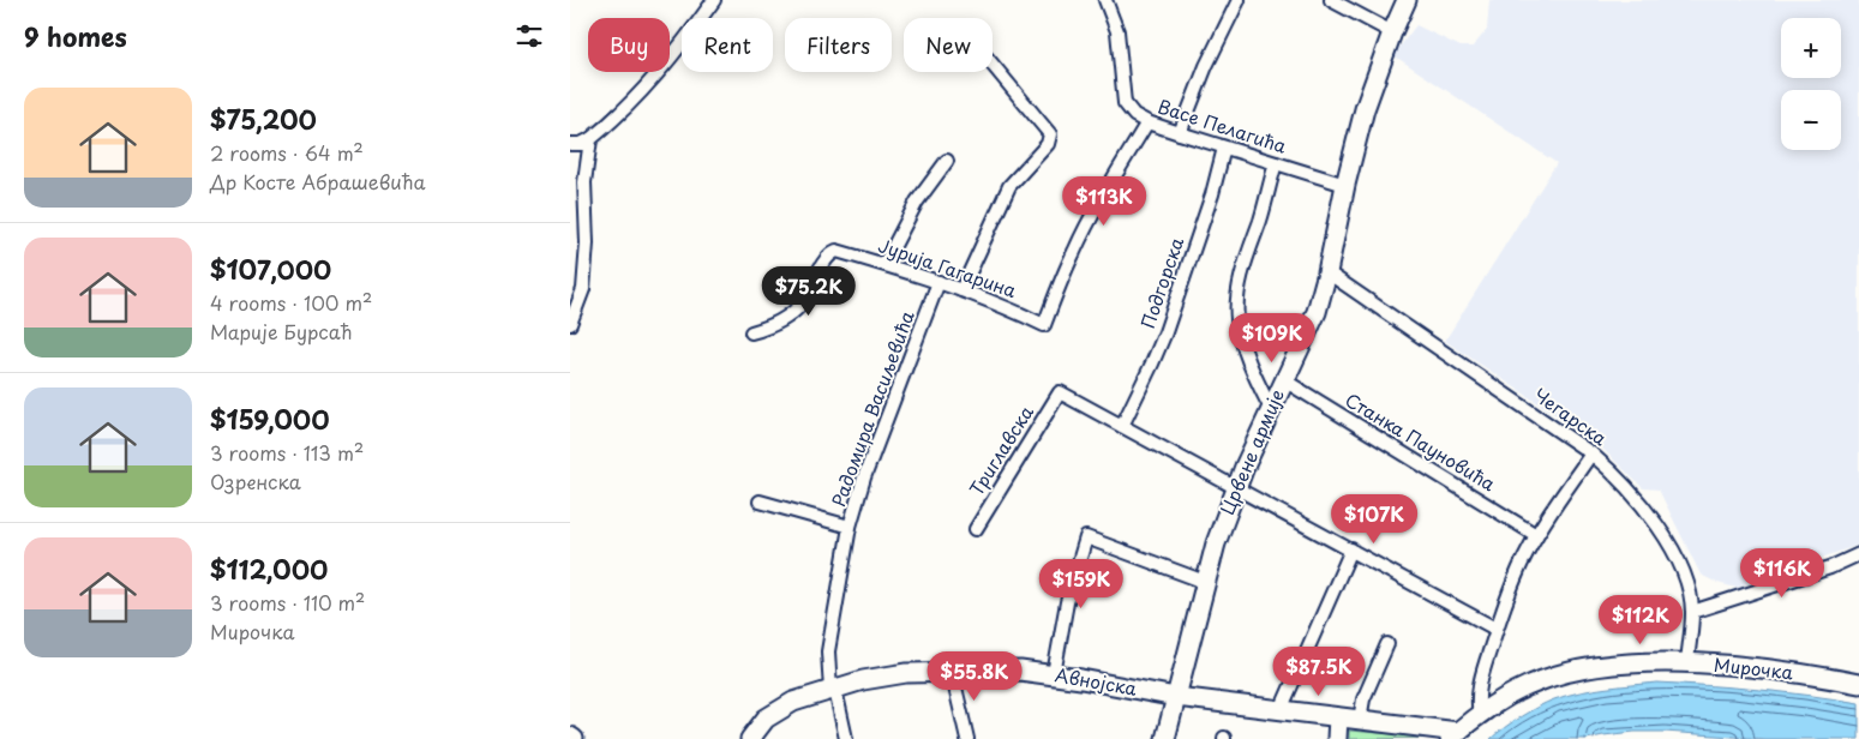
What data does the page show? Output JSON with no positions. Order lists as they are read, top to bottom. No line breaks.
{"streets":{"street":["Васе Пелагића","Јурија Гагарина","Подгорска","Радомира Васиљевића","Чегарска","Станка Пауновића","Триглавска","Црвене армије","Мирочка","Авнојска"]},"crossings":[["Васе Пелагића","Јурија Гагарина"],["Васе Пелагића","Подгорска"],["Васе Пелагића","Црвене армије"],["Јурија Гагарина","Радомира Васиљевића"],["Подгорска","Триглавска"],["Радомира Васиљевића","Авнојска"],["Чегарска","Црвене армије"],["Чегарска","Мирочка"],["Станка Пауновића","Црвене армије"],["Црвене армије","Авнојска"],["Мирочка","Авнојска"]],"page":{"heading":"9 homes","map_buttons":["+","−"],"chip":["Buy","Rent","Filters","New"],"list":[{"name":"$75,200","note":"2 rooms · 64 m² · Др Косте Абрашевића"},{"name":"$107,000","note":"4 rooms · 100 m² · Марије Бурсаћ"},{"name":"$159,000","note":"3 rooms · 113 m² · Озренска"},{"name":"$112,000","note":"3 rooms · 110 m² · Мирочка"}],"price":["$113K","$75.2K","$109K","$107K","$116K","$159K","$112K","$87.5K","$55.8K"]}}
